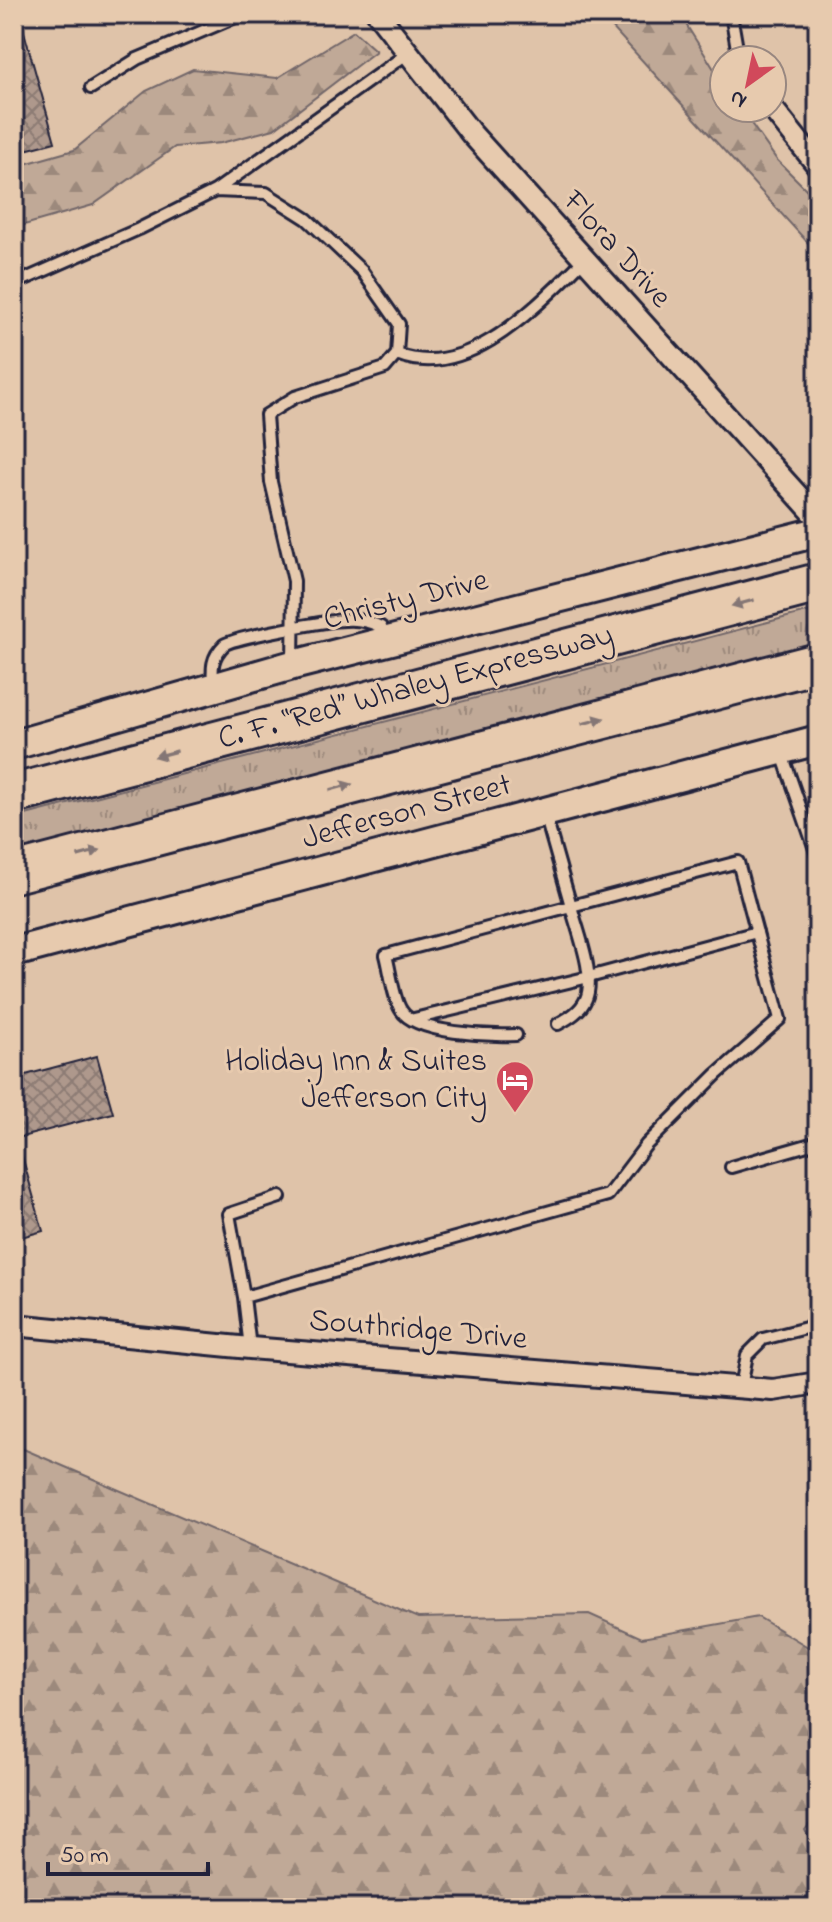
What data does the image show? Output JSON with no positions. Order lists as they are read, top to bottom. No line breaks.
{"streets":{"highway":["C. F. “Red” Whaley Expressway"],"street":["Flora Drive","Christy Drive","Jefferson Street","Southridge Drive"]},"places":{"hotel":["Holiday Inn & Suites Jefferson City"]},"scale_bar":"50 m","north":"bottom left"}
